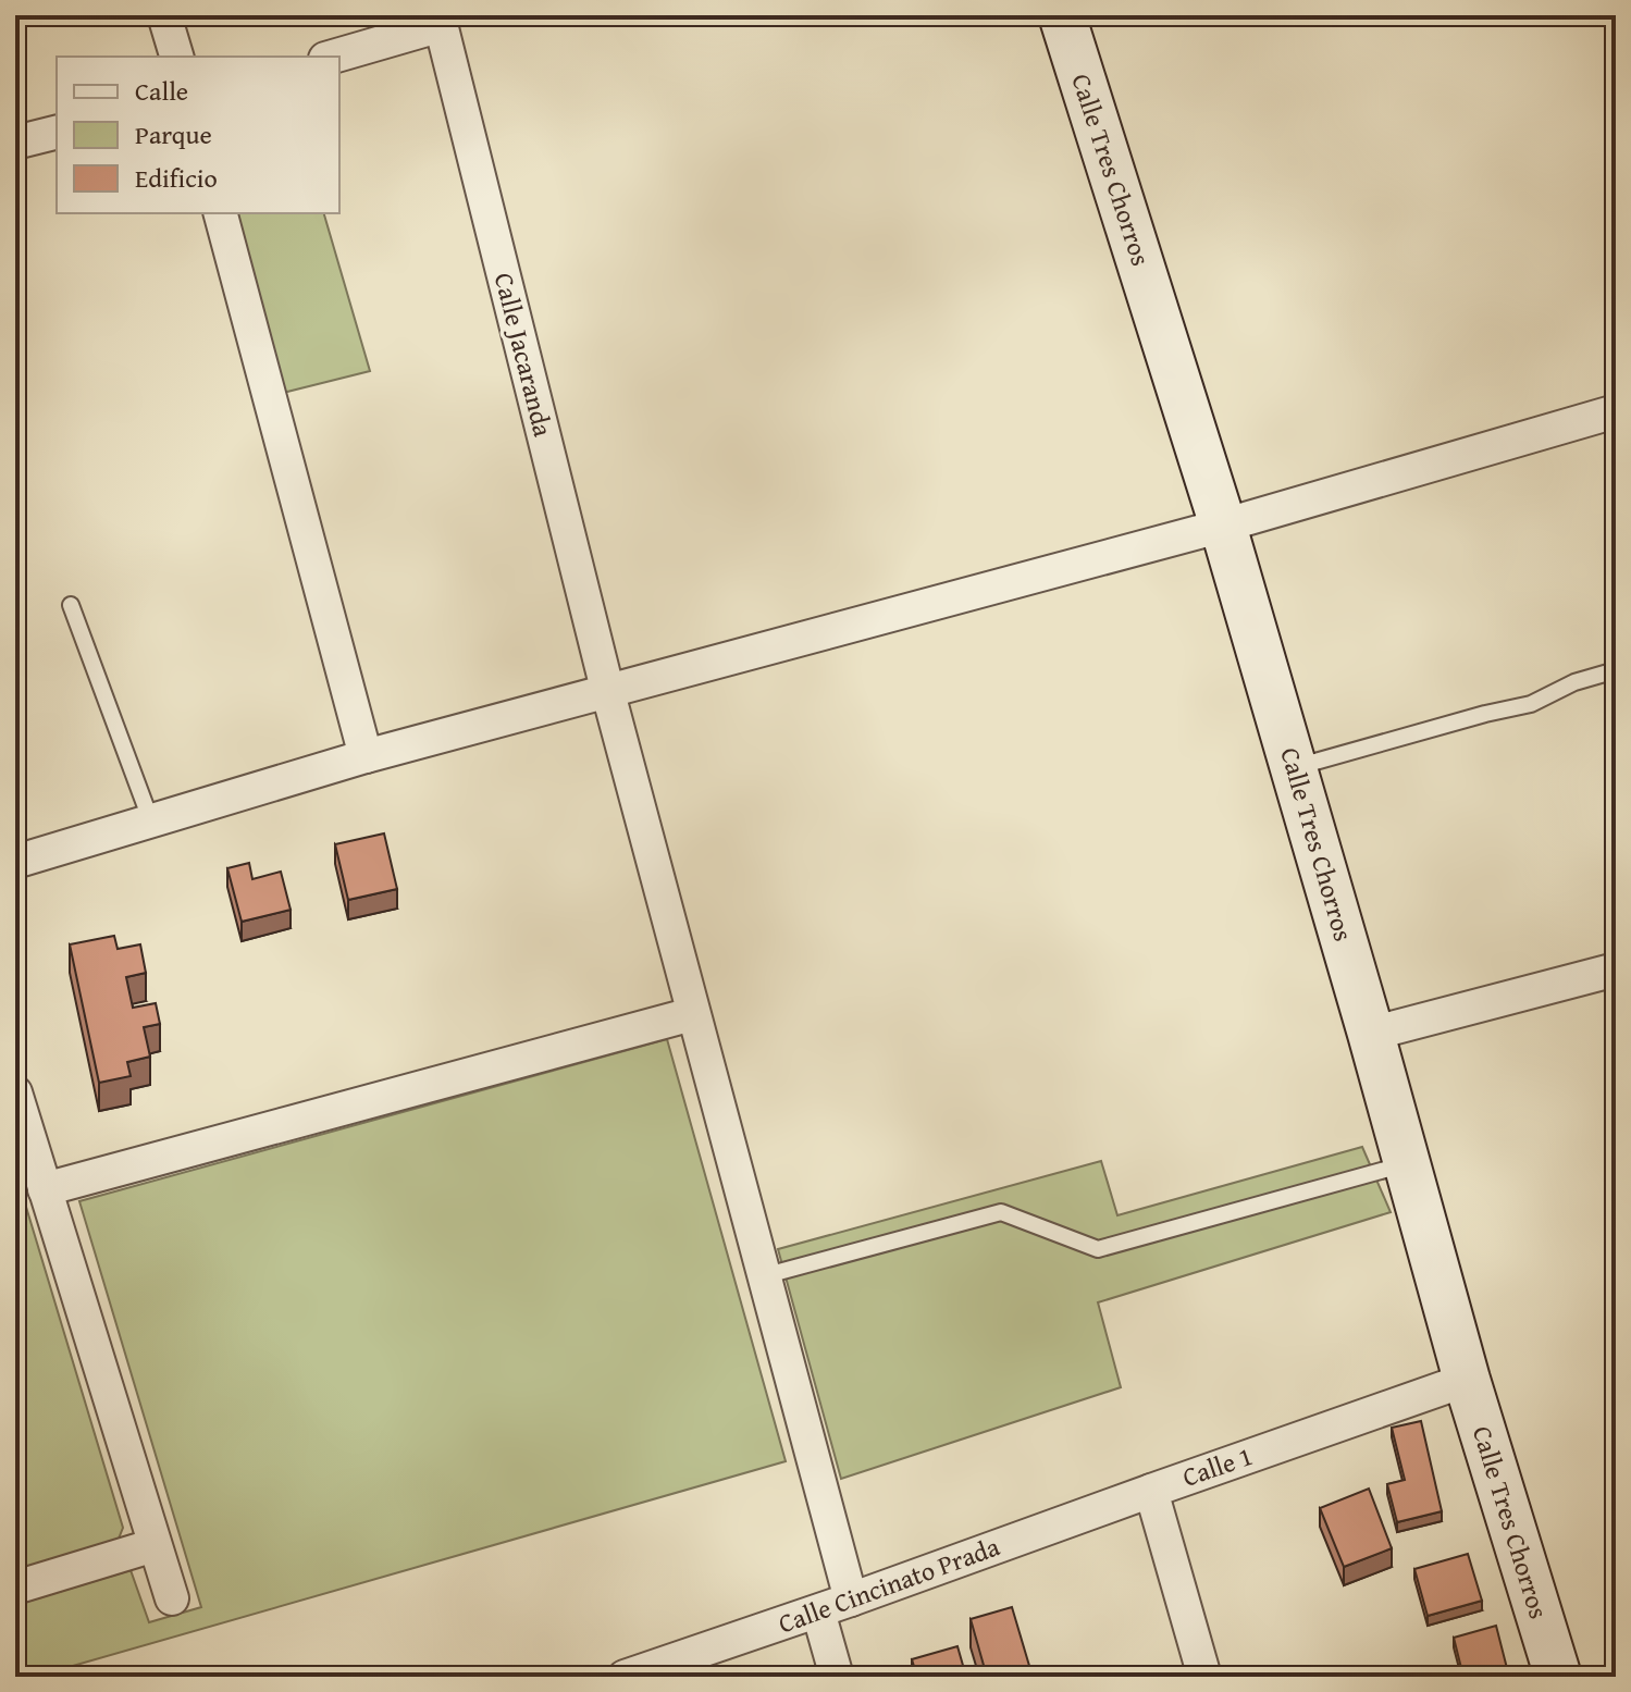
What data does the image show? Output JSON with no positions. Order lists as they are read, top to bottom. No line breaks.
{"streets":{"main road":["Calle Tres Chorros"],"street":["Calle Jacaranda","Calle 1","Calle Cincinato Prada"]},"crossings":[["Calle Tres Chorros","Calle 1"],["Calle Jacaranda","Calle Cincinato Prada"],["Calle 1","Calle Cincinato Prada"]],"legend":["Calle","Parque","Edificio"]}
